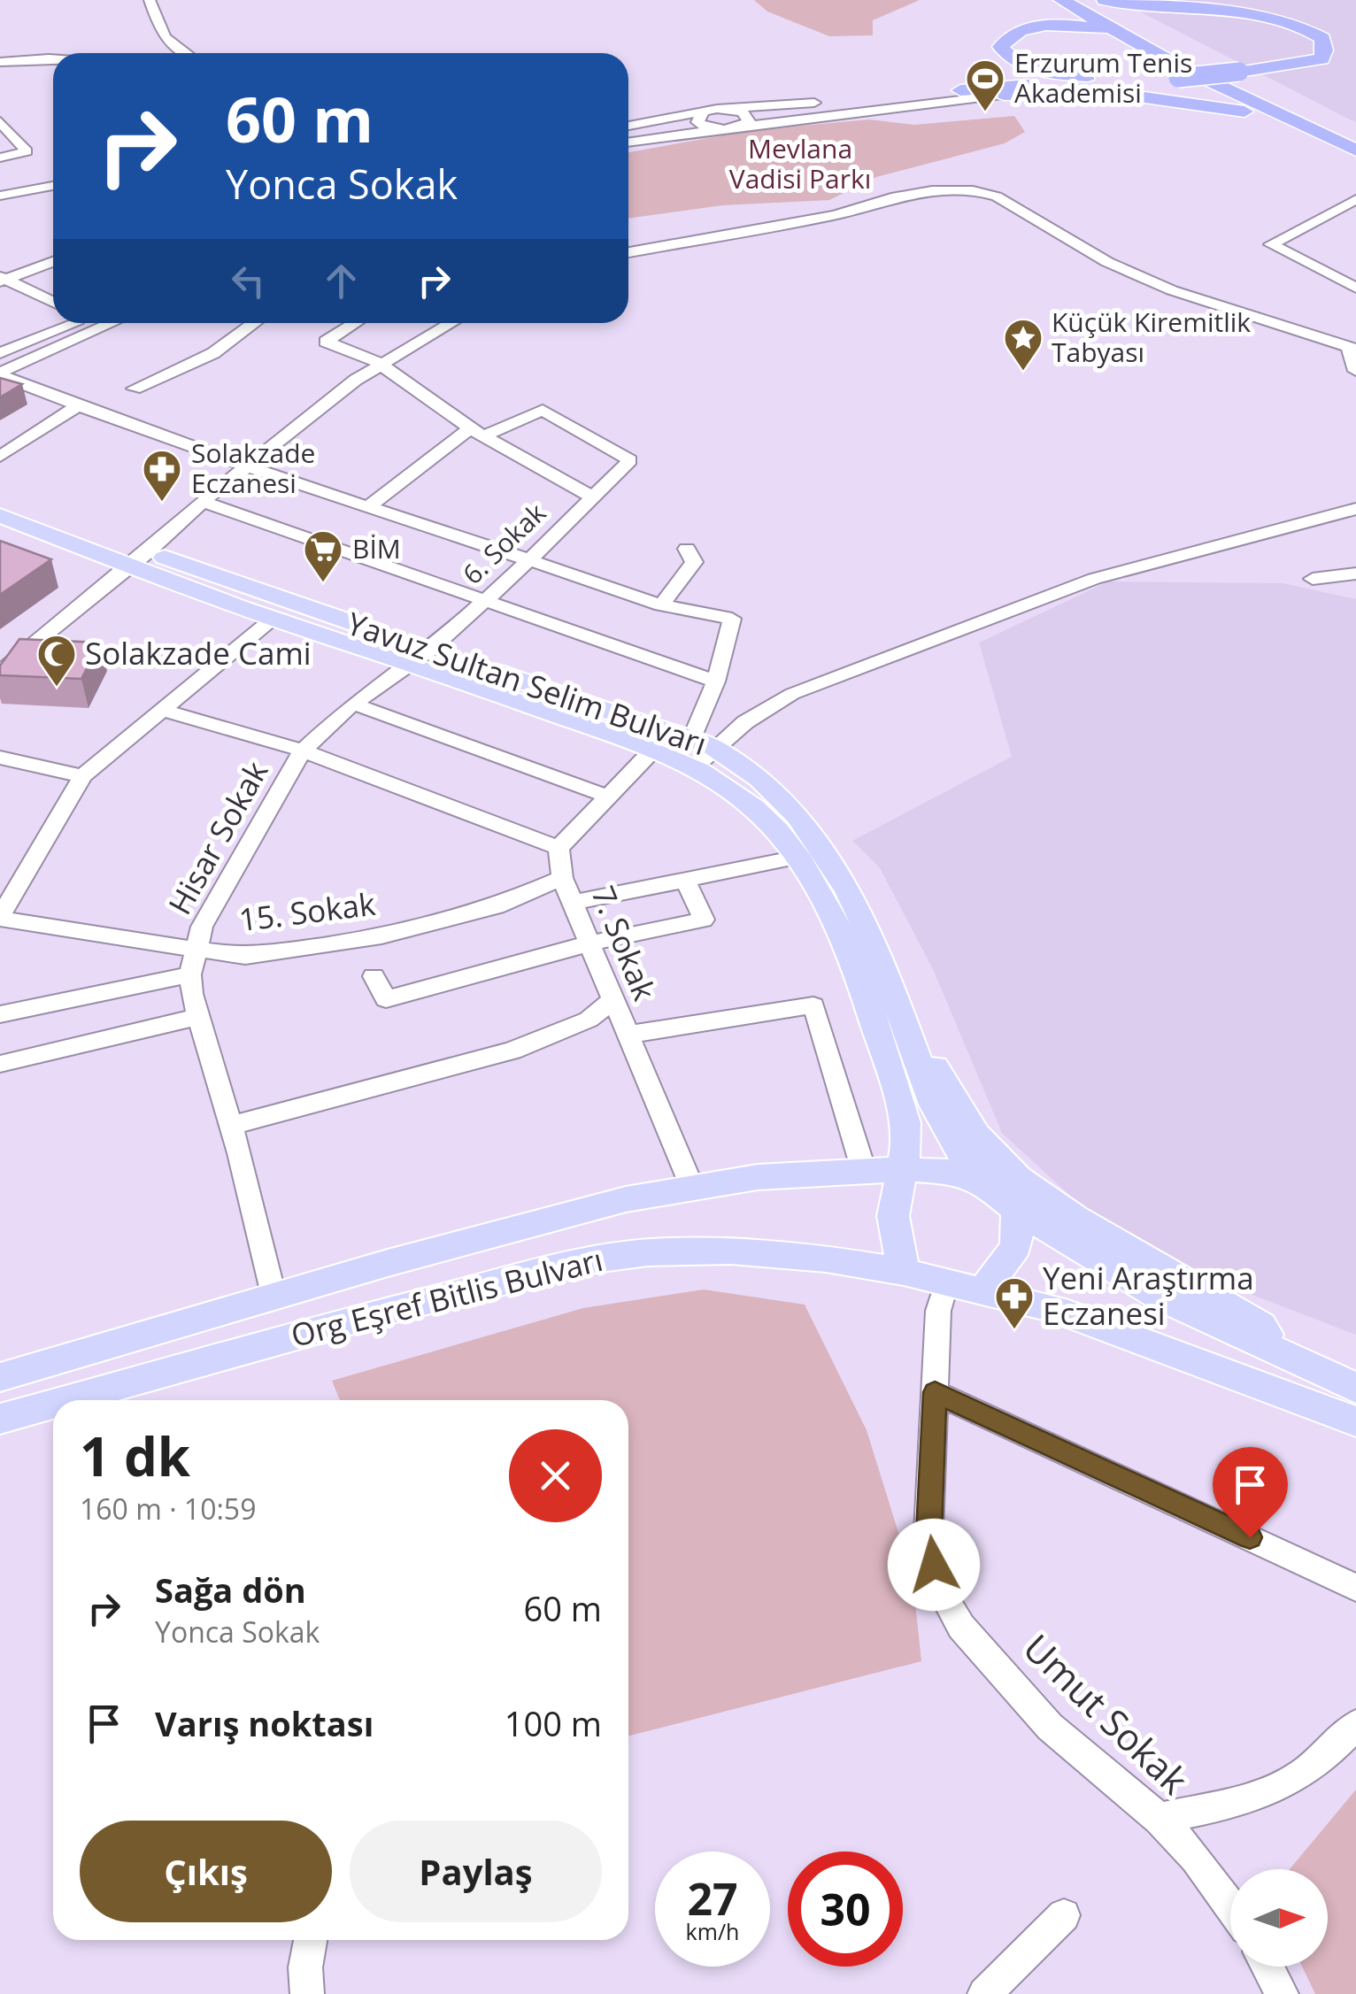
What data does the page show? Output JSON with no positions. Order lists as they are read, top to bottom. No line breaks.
{"streets":{"main road":["Yavuz Sultan Selim Bulvarı","Org Eşref Bitlis Bulvarı"],"street":["6. Sokak","Hisar Sokak","15. Sokak","7. Sokak","Umut Sokak"]},"crossings":[["6. Sokak","Yavuz Sultan Selim Bulvarı"],["6. Sokak","Hisar Sokak"],["Yavuz Sultan Selim Bulvarı","Hisar Sokak"],["Yavuz Sultan Selim Bulvarı","Org Eşref Bitlis Bulvarı"],["Yavuz Sultan Selim Bulvarı","Umut Sokak"],["Hisar Sokak","15. Sokak"],["15. Sokak","7. Sokak"],["Org Eşref Bitlis Bulvarı","Umut Sokak"]],"parks":["Mevlana Vadisi Parkı"],"places":{"sports":["Erzurum Tenis Akademisi"],"place":["Küçük Kiremitlik Tabyası"],"pharmacy":["Solakzade Eczanesi","Yeni Araştırma Eczanesi"],"supermarket":["BİM"],"mosque":["Solakzade Cami"]},"north":"right","page":{"turn":["60 m","Yonca Sokak"],"heading":["1 dk","160 m · 10:59"],"list":[{"name":"Sağa dön","note":"Yonca Sokak","value":"60 m"},{"name":"Varış noktası","value":"100 m"}],"buttons":["Çıkış","Paylaş"],"speed":"27 km/h","limit":"30"}}
